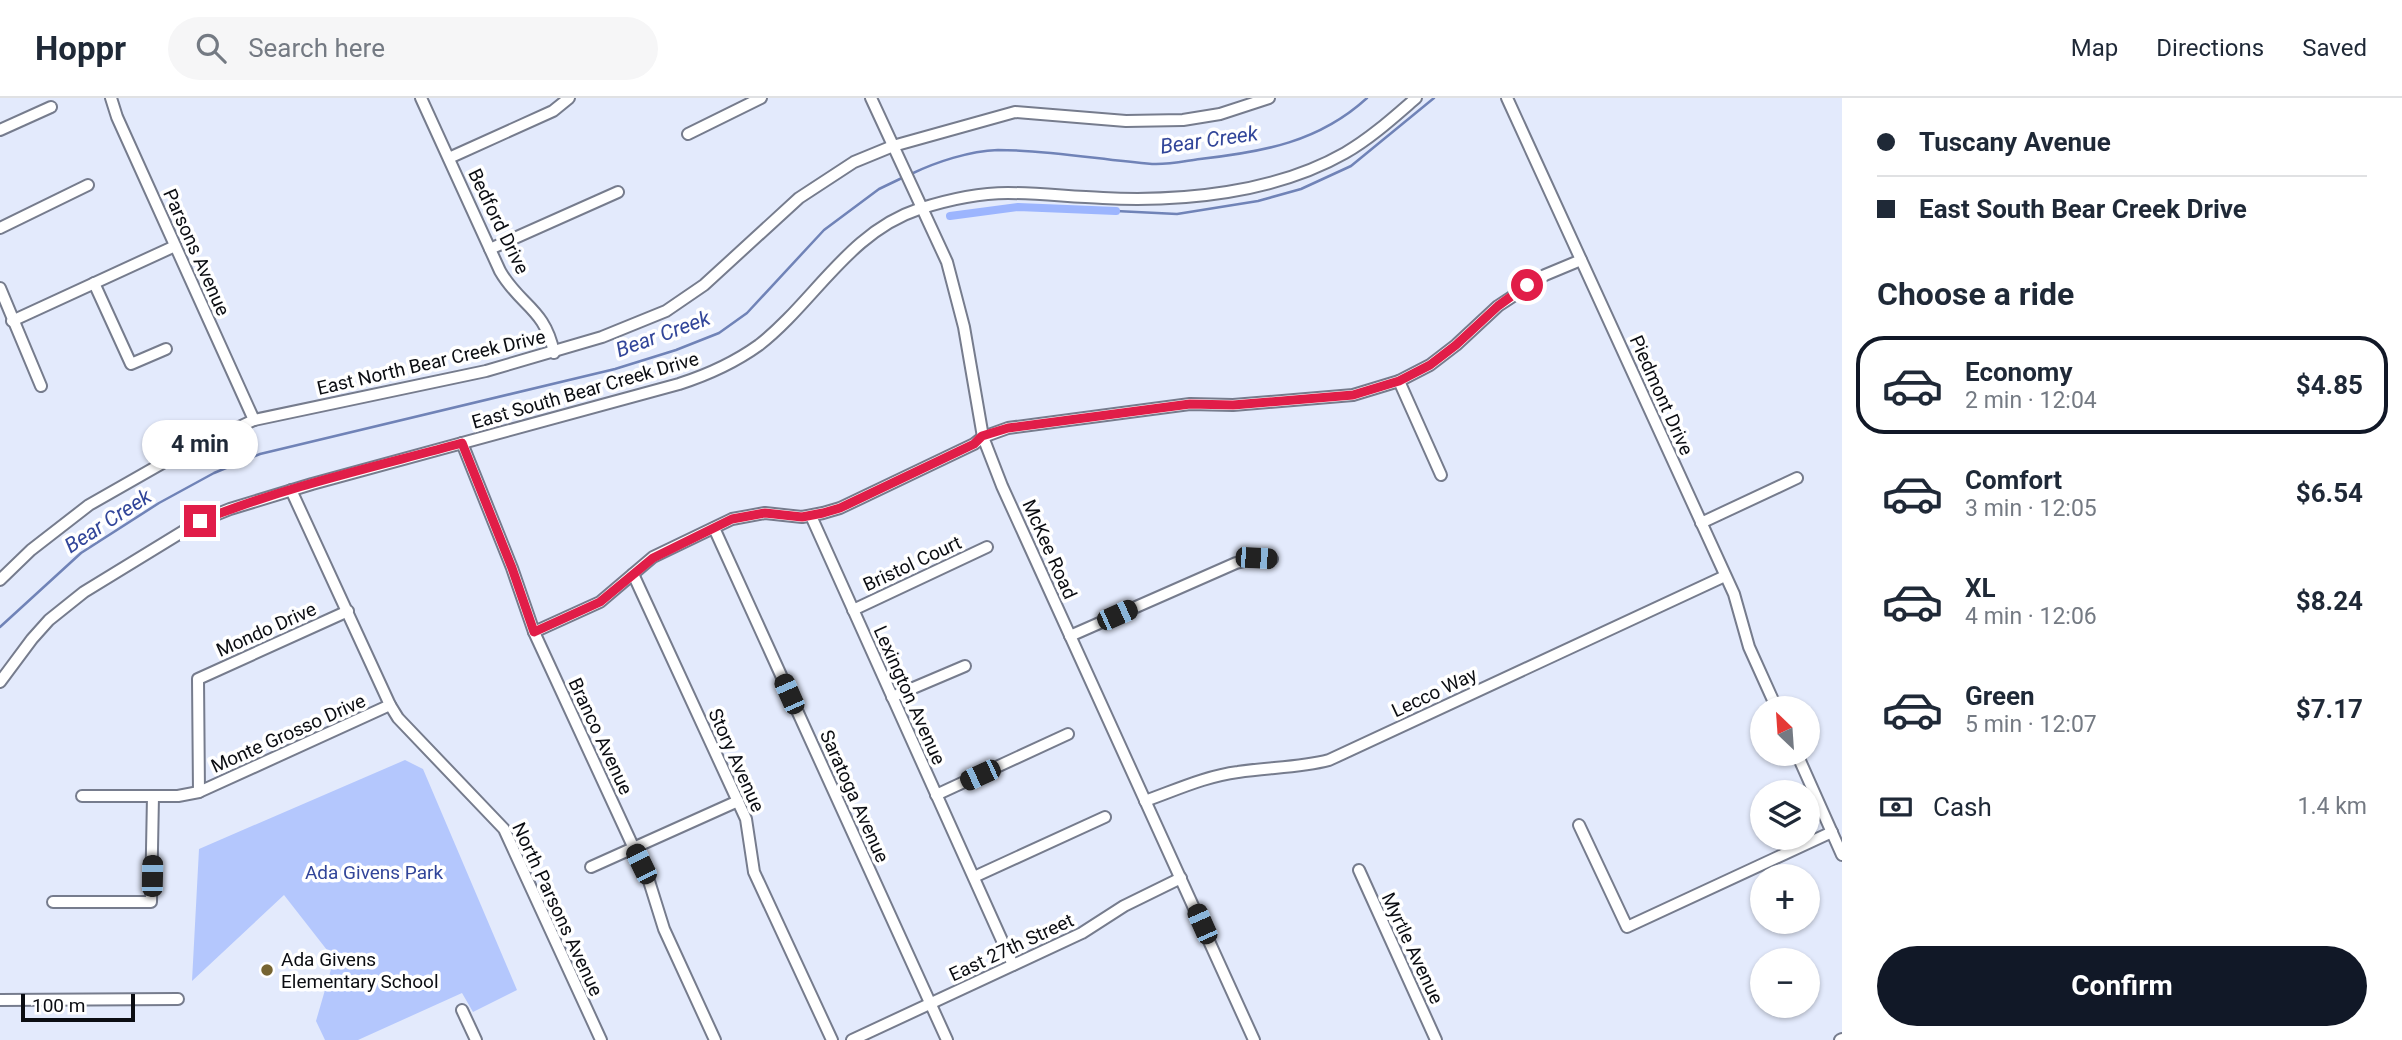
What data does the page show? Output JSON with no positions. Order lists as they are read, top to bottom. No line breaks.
{"streets":{"street":["Bedford Drive","Parsons Avenue","East North Bear Creek Drive","East South Bear Creek Drive","Piedmont Drive","McKee Road","Bristol Court","Mondo Drive","Lecco Way","Lexington Avenue","Monte Grosso Drive","Branco Avenue","Story Avenue","Saratoga Avenue","North Parsons Avenue","East 27th Street","Myrtle Avenue"]},"crossings":[["Bedford Drive","East North Bear Creek Drive"],["Parsons Avenue","East North Bear Creek Drive"],["East North Bear Creek Drive","McKee Road"],["East South Bear Creek Drive","McKee Road"],["East South Bear Creek Drive","Branco Avenue"],["Piedmont Drive","Lecco Way"],["McKee Road","Lecco Way"],["McKee Road","East 27th Street"],["Bristol Court","Lexington Avenue"],["Mondo Drive","Monte Grosso Drive"],["Lexington Avenue","East 27th Street"],["Monte Grosso Drive","North Parsons Avenue"],["Saratoga Avenue","East 27th Street"]],"water":["Bear Creek"],"parks":["Ada Givens Park"],"places":["Ada Givens Elementary School"],"scale_bar":"100 m","north":"top left","page":{"header":"Hoppr","search":"Search here","nav":["Map","Directions","Saved"],"banner":["Tuscany Avenue","East South Bear Creek Drive"],"heading":"Choose a ride","list":[{"name":"Economy","note":"2 min · 12:04","value":"$4.85"},{"name":"Comfort","note":"3 min · 12:05","value":"$6.54"},{"name":"XL","note":"4 min · 12:06","value":"$8.24"},{"name":"Green","note":"5 min · 12:07","value":"$7.17"}],"bubble":"4 min","map_buttons":["+","−"],"pay":["Cash","1.4 km"],"buttons":"Confirm","scale":"100 m"}}
